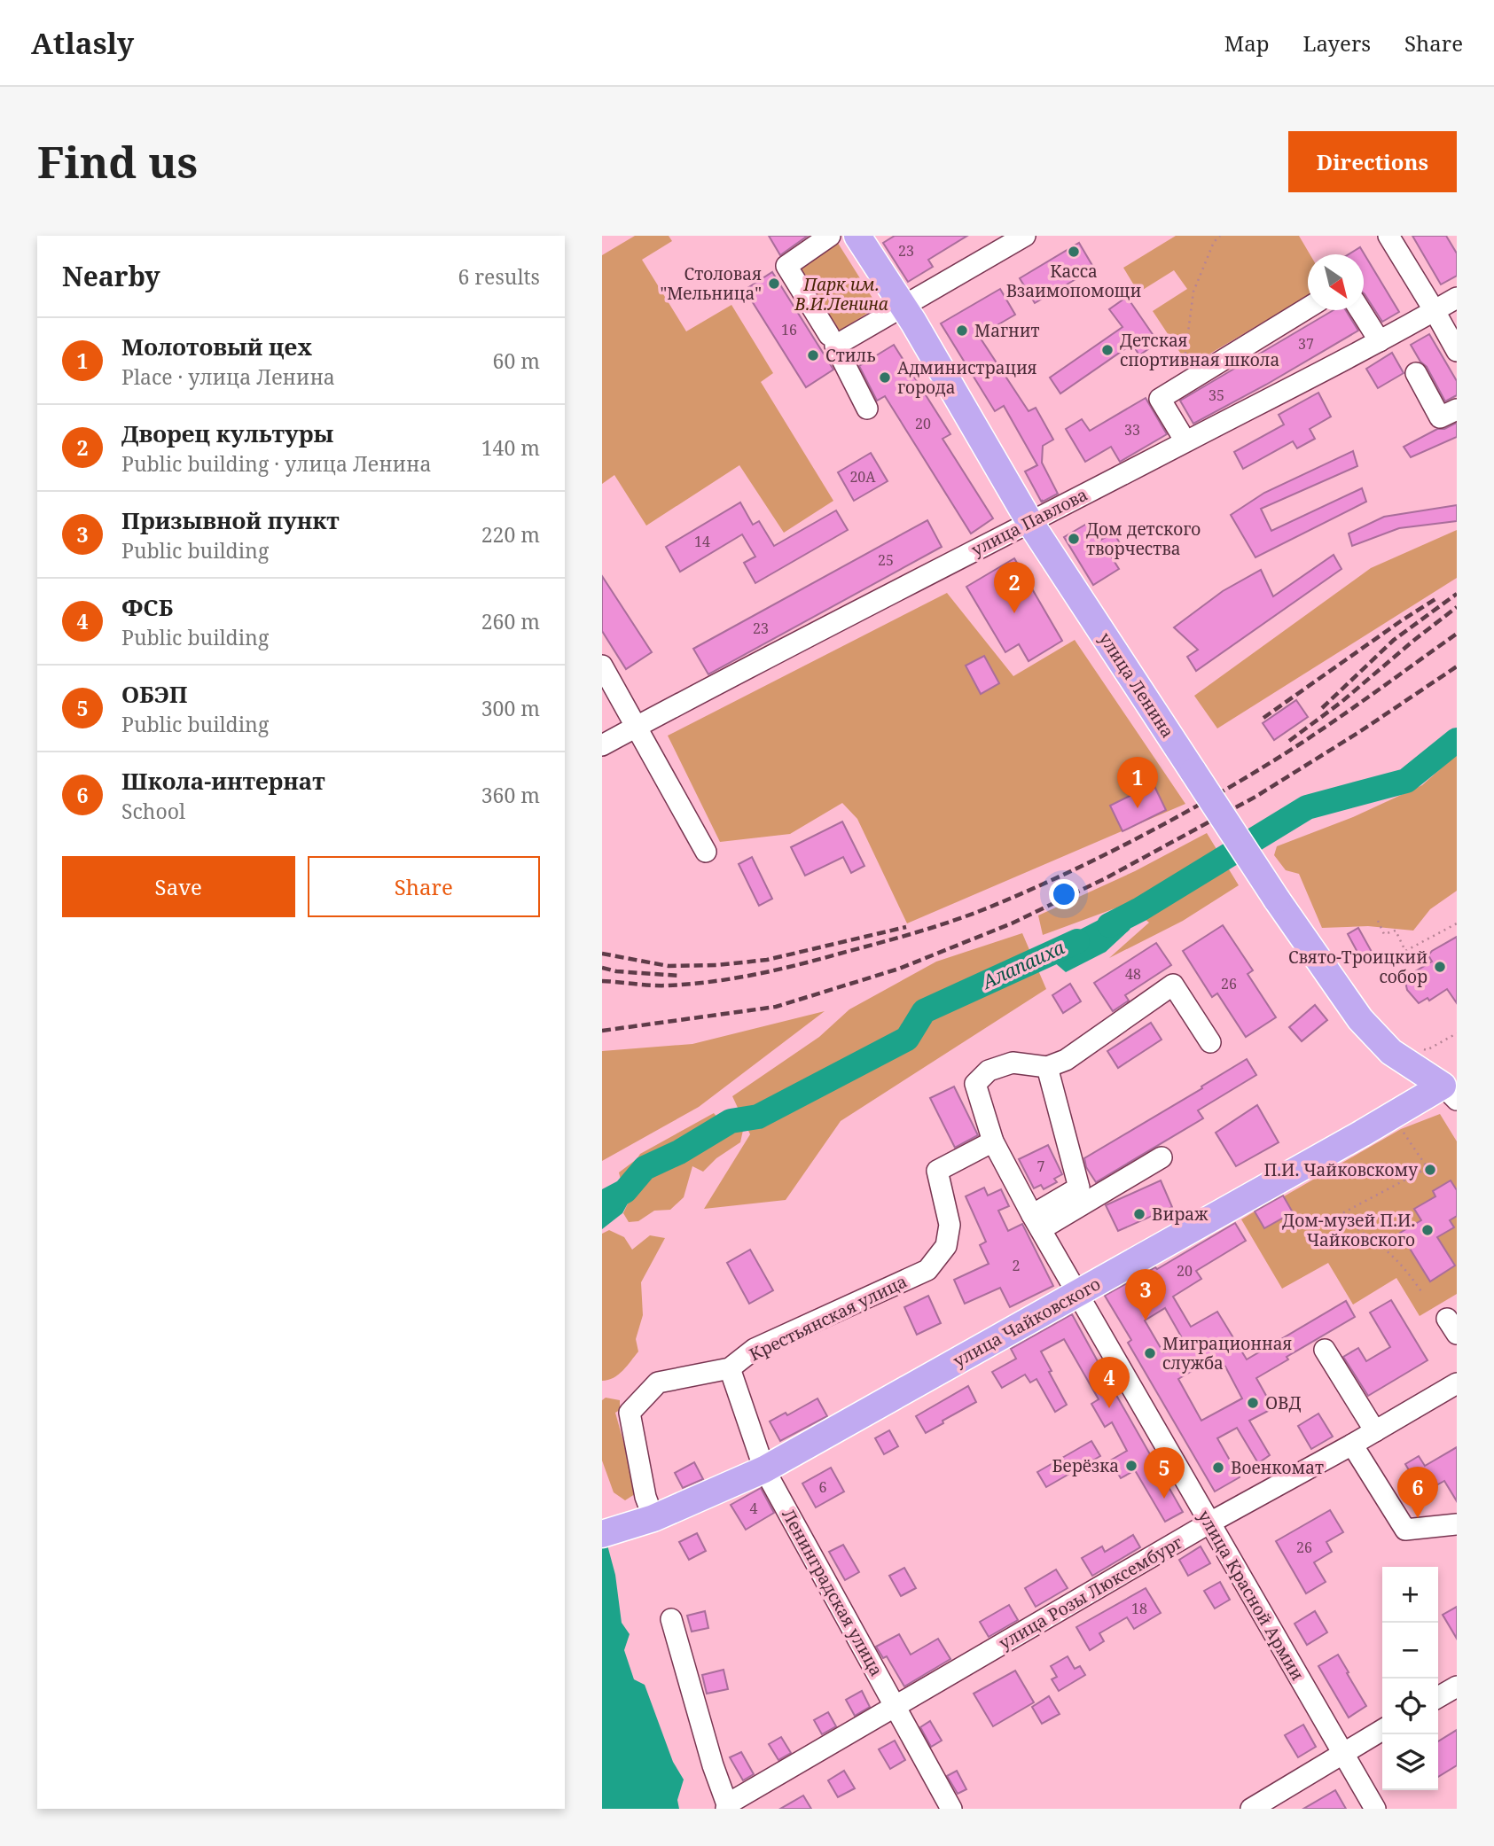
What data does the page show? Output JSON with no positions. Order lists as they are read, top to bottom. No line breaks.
{"streets":{"main road":["улица Ленина","улица Чайковского"],"street":["улица Павлова","Крестьянская улица","Ленинградская улица","улица Розы Люксембург","улица Красной Армии"]},"crossings":[["улица Павлова","улица Ленина"],["улица Ленина","улица Чайковского"],["Крестьянская улица","улица Чайковского"],["Крестьянская улица","Ленинградская улица"],["Крестьянская улица","улица Красной Армии"],["улица Чайковского","Ленинградская улица"],["улица Чайковского","улица Красной Армии"],["Ленинградская улица","улица Розы Люксембург"],["улица Розы Люксембург","улица Красной Армии"]],"water":["Алапаиха"],"parks":["Парк им. В.И.Ленина"],"places":["Касса Взаимопомощи","Столовая \"Мельница\"","Магнит","Детская спортивная школа","Стиль","Администрация города","Дом детского творчества","Свято-Троицкий собор","П.И. Чайковскому","Вираж","Дом-музей П.И. Чайковского","Миграционная служба","ОВД","Берёзка","Военкомат"],"house_numbers":["23","16","37","35","20","33","20А","14","25","23","48","26","7","2","20","6","4","26","18"],"north":"bottom right","page":{"header":"Atlasly","nav":["Map","Layers","Share"],"buttons":["Directions",["Save","Share"]],"title":"Find us","heading":["Nearby","6 results"],"list":[{"mark":"1","name":"Молотовый цех","note":"Place · улица Ленина","value":"60 m"},{"mark":"2","name":"Дворец культуры","note":"Public building · улица Ленина","value":"140 m"},{"mark":"3","name":"Призывной пункт","note":"Public building","value":"220 m"},{"mark":"4","name":"ФСБ","note":"Public building","value":"260 m"},{"mark":"5","name":"ОБЭП","note":"Public building","value":"300 m"},{"mark":"6","name":"Школа-интернат","note":"School","value":"360 m"}],"pins":["2","1","3","4","5","6"],"map_buttons":["+","−"]}}
